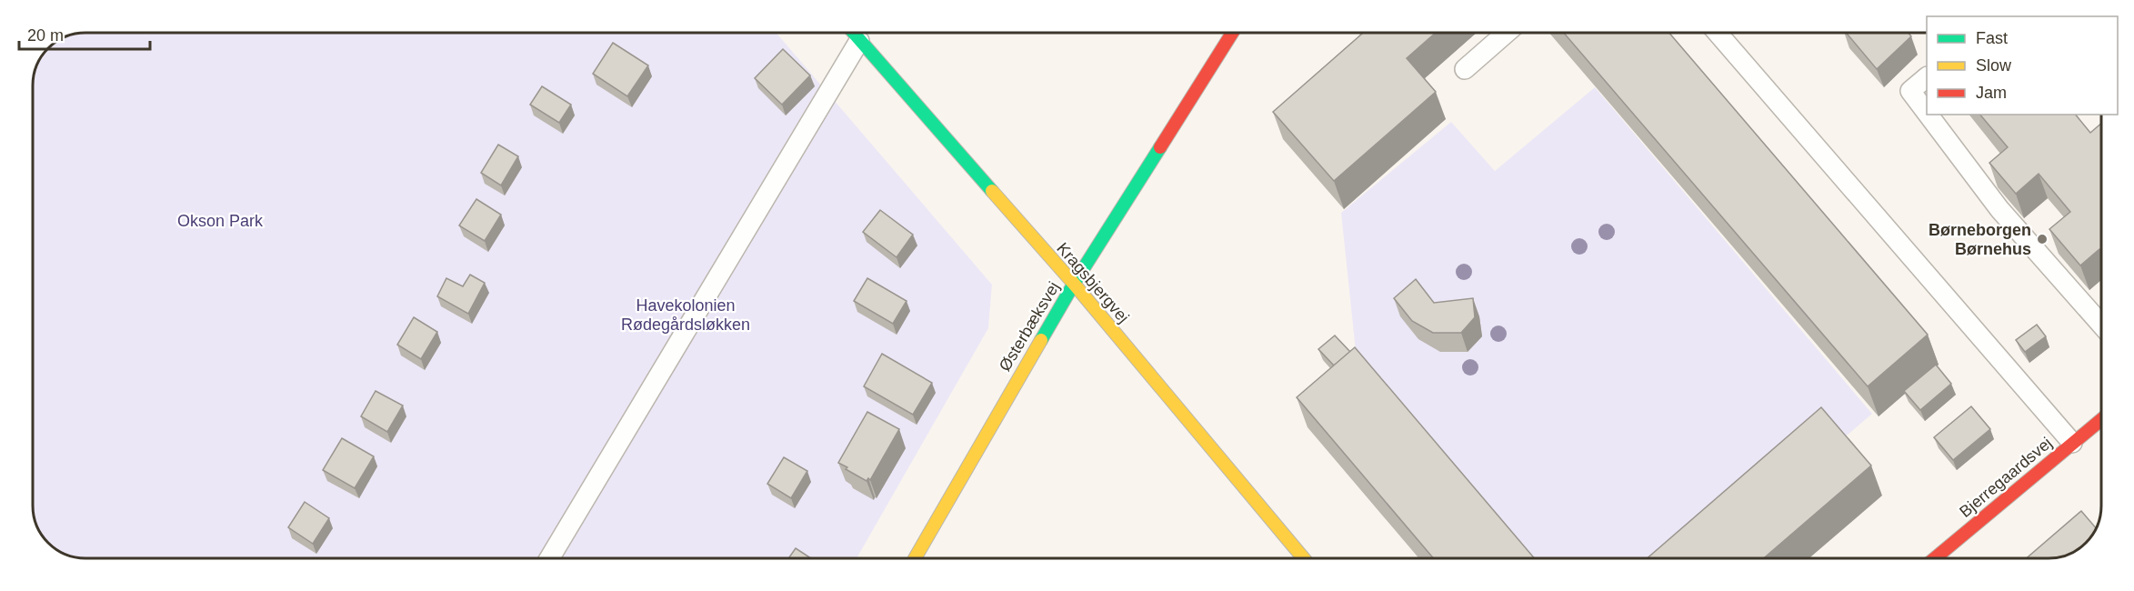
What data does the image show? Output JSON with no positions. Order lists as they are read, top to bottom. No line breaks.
{"streets":{"street":["Kragsbjergvej","Østerbæksvej","Bjerregaardsvej"]},"crossings":[["Kragsbjergvej","Østerbæksvej"]],"parks":["Okson Park","Havekolonien Rødegårdsløkken"],"places":["Børneborgen Børnehus"],"legend":["Fast","Slow","Jam"],"scale_bar":"20 m"}
